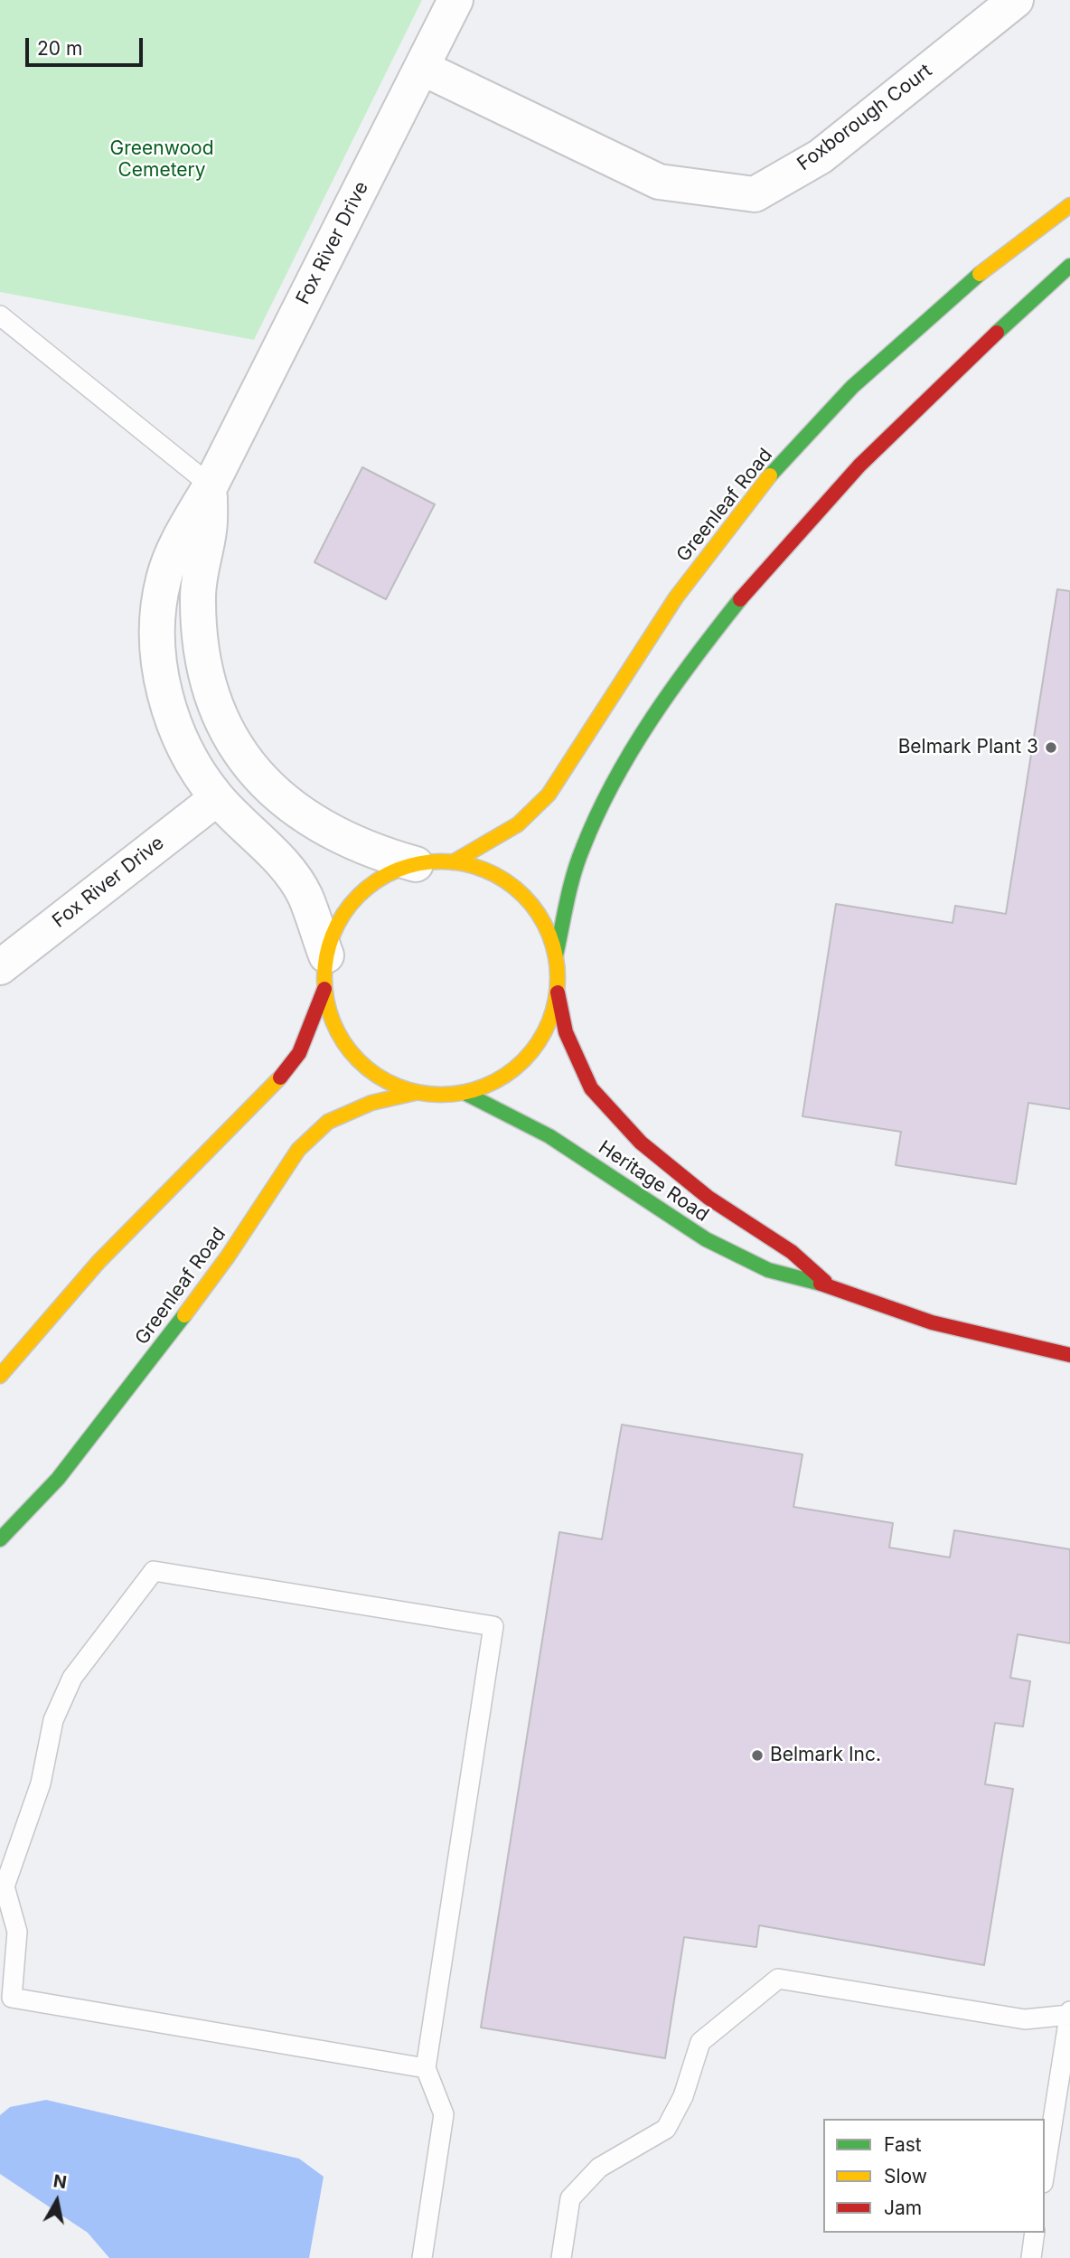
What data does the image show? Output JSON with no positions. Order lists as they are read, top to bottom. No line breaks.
{"streets":{"main road":["Greenleaf Road","Heritage Road"],"street":["Foxborough Court","Fox River Drive"]},"crossings":[["Foxborough Court","Fox River Drive"]],"parks":["Greenwood Cemetery"],"places":["Belmark Plant 3","Belmark Inc."],"legend":["Fast","Slow","Jam"],"scale_bar":"20 m","north":"top"}
